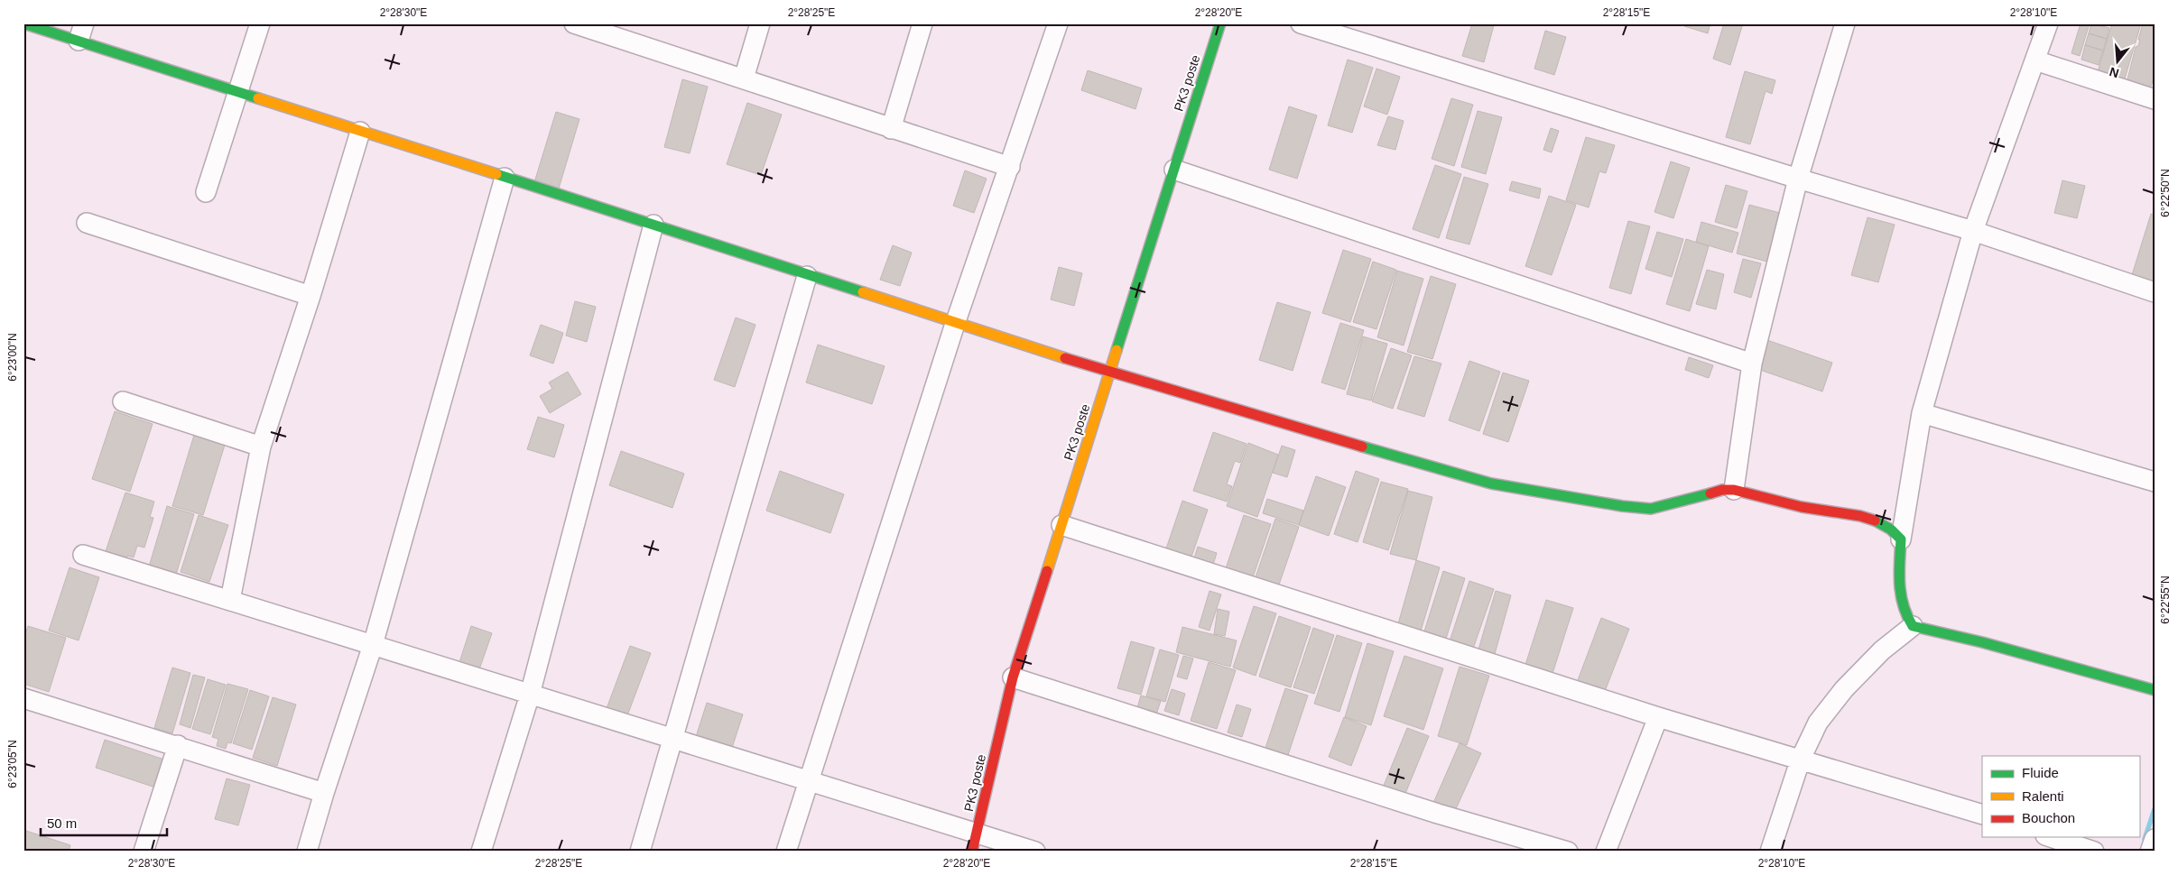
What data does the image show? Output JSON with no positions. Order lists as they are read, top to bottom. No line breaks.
{"streets":{"street":["PK3 poste"]},"legend":["Fluide","Ralenti","Bouchon"],"scale_bar":"50 m","north":"bottom","coordinates":["2°28'30\"E","2°28'25\"E","2°28'20\"E","2°28'15\"E","2°28'10\"E","6°22'50\"N","6°23'00\"N","6°22'55\"N","6°23'05\"N"]}
